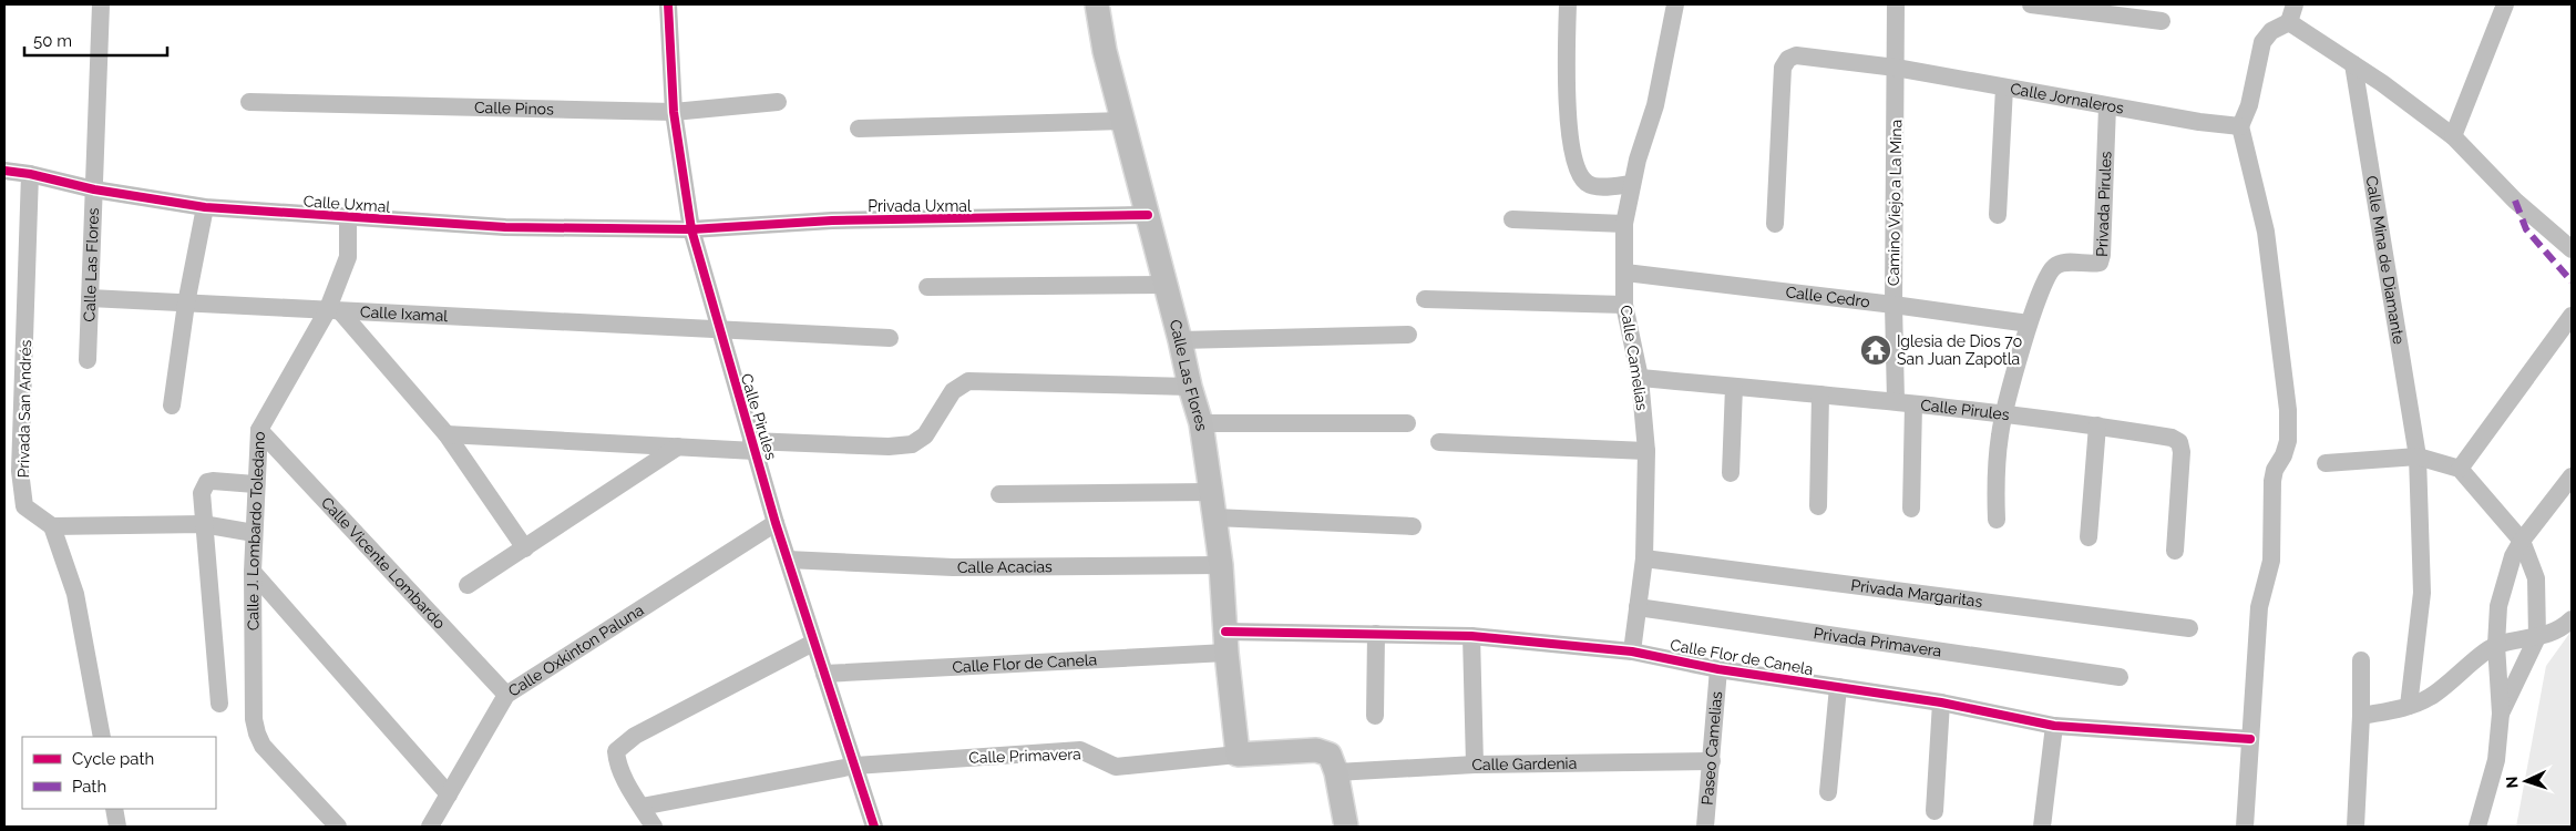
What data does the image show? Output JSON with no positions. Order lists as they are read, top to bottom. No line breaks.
{"streets":{"main road":["Calle Las Flores","Calle Primavera"],"street":["Calle Jornaleros","Calle Pinos","Camino Viejo a La Mina","Privada Pirules","Calle Uxmal","Privada Uxmal","Calle Mina de Diamante","Calle Cedro","Calle Ixamal","Calle Camelias","Privada San Andrés","Calle Pirules","Calle J. Lombardo Toledano","Calle Vicente Lombardo","Calle Acacias","Privada Margaritas","Privada Primavera","Calle Oxkinton Paluna","Calle Flor de Canela","Paseo Camelias","Calle Gardenia"]},"crossings":[["Calle Jornaleros","Camino Viejo a La Mina"],["Calle Jornaleros","Privada Pirules"],["Calle Pinos","Calle Pirules"],["Camino Viejo a La Mina","Calle Cedro"],["Camino Viejo a La Mina","Calle Pirules"],["Privada Pirules","Calle Cedro"],["Privada Pirules","Calle Pirules"],["Calle Uxmal","Privada Uxmal"],["Calle Uxmal","Calle Las Flores"],["Calle Uxmal","Privada San Andrés"],["Calle Uxmal","Calle Pirules"],["Calle Uxmal","Calle J. Lombardo Toledano"],["Privada Uxmal","Calle Las Flores"],["Privada Uxmal","Calle Pirules"],["Calle Las Flores","Calle Ixamal"],["Calle Las Flores","Calle Acacias"],["Calle Las Flores","Calle Flor de Canela"],["Calle Las Flores","Calle Primavera"],["Calle Cedro","Calle Camelias"],["Calle Ixamal","Calle Pirules"],["Calle Ixamal","Calle J. Lombardo Toledano"],["Calle Camelias","Calle Pirules"],["Calle Camelias","Privada Margaritas"],["Calle Camelias","Privada Primavera"],["Calle Camelias","Calle Flor de Canela"],["Calle Pirules","Calle Acacias"],["Calle Pirules","Calle Oxkinton Paluna"],["Calle Pirules","Calle Flor de Canela"],["Calle Pirules","Calle Primavera"],["Calle J. Lombardo Toledano","Calle Vicente Lombardo"],["Calle Vicente Lombardo","Calle Oxkinton Paluna"],["Calle Flor de Canela","Paseo Camelias"],["Paseo Camelias","Calle Gardenia"],["Calle Primavera","Calle Gardenia"]],"places":{"temple":["Iglesia de Dios 7o San Juan Zapotla"]},"legend":["Cycle path","Path"],"scale_bar":"50 m","north":"left"}
